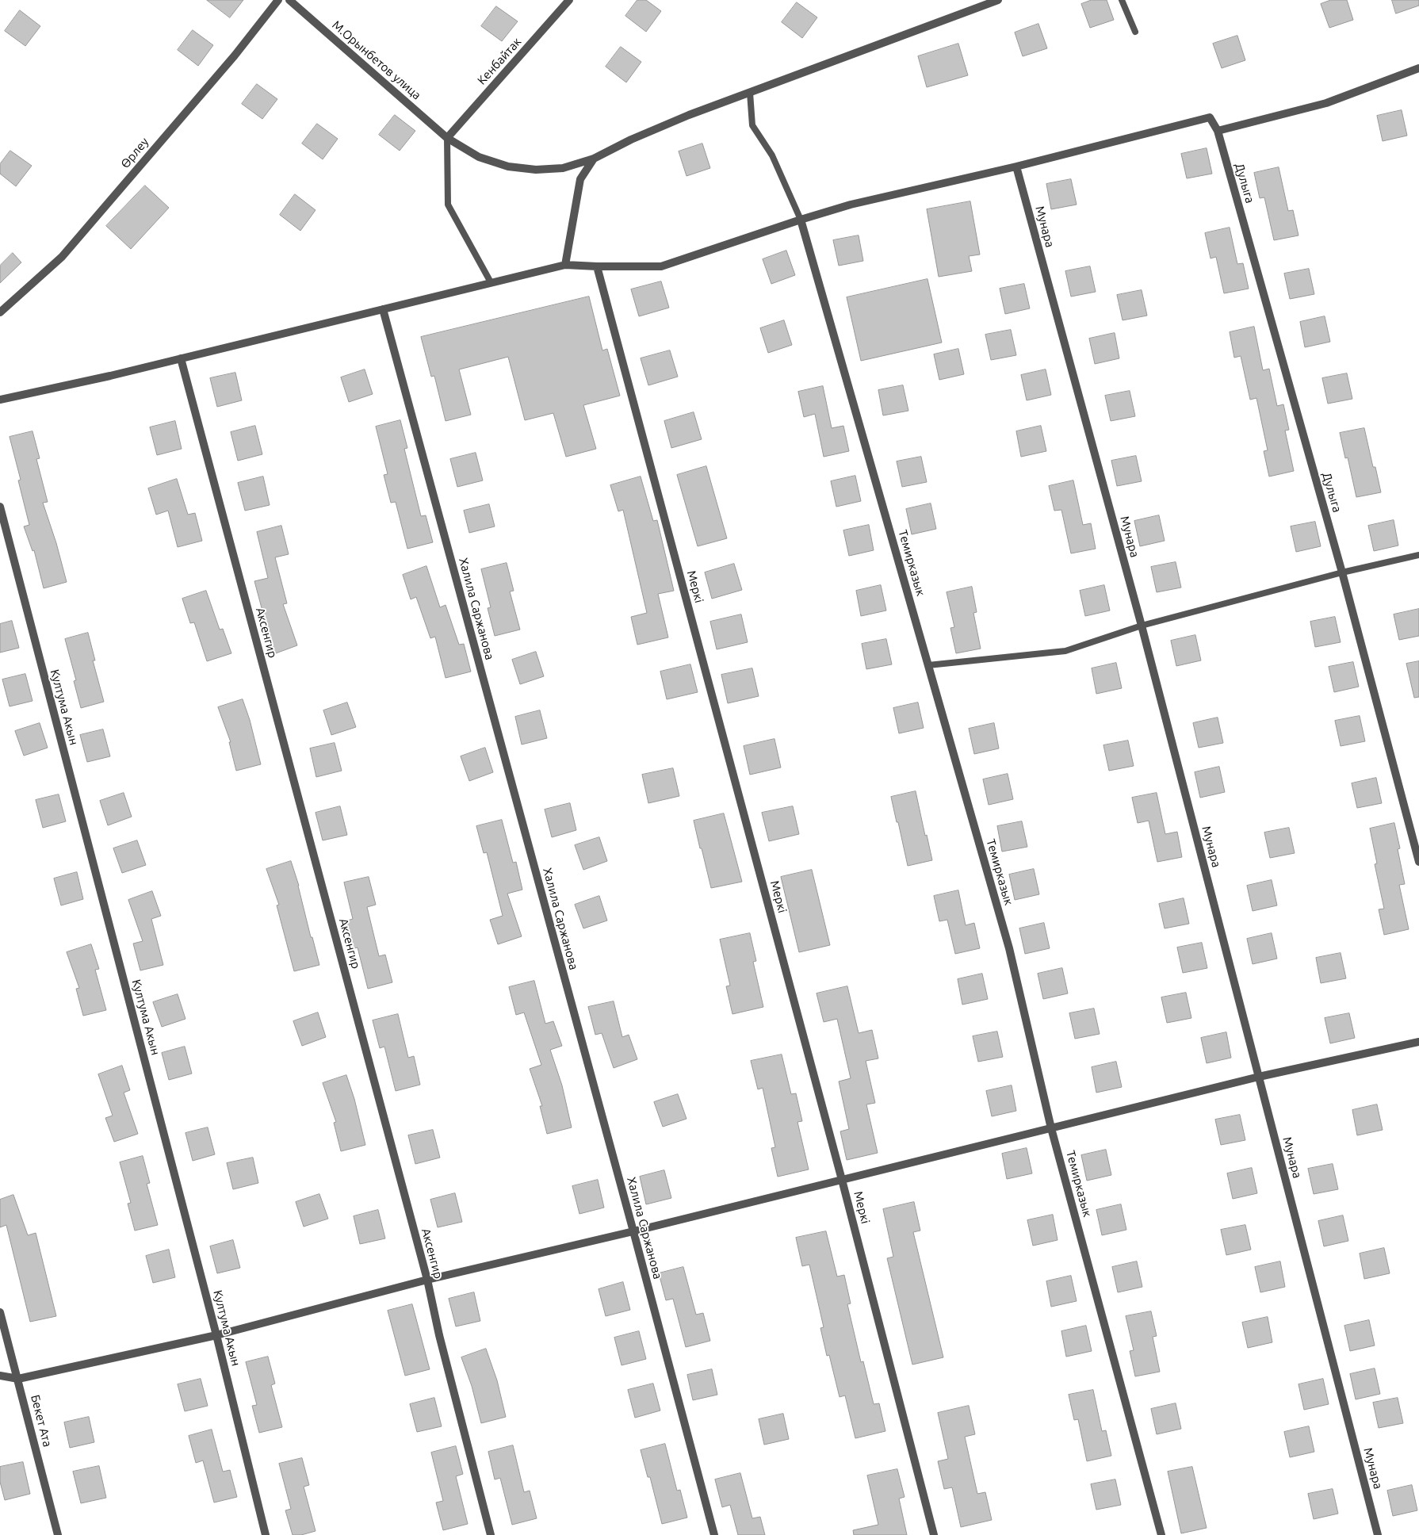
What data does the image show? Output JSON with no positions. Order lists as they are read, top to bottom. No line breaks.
{"streets":{"street":["М.Орынбетов улица","Кенбайтак","Өрлеу","Дулыга","Мунара","Темирказык","Меркі","Халила Саржанова","Аксенгир","Култума Акын","Бекет Ата"]},"crossings":[["М.Орынбетов улица","Кенбайтак"]]}
